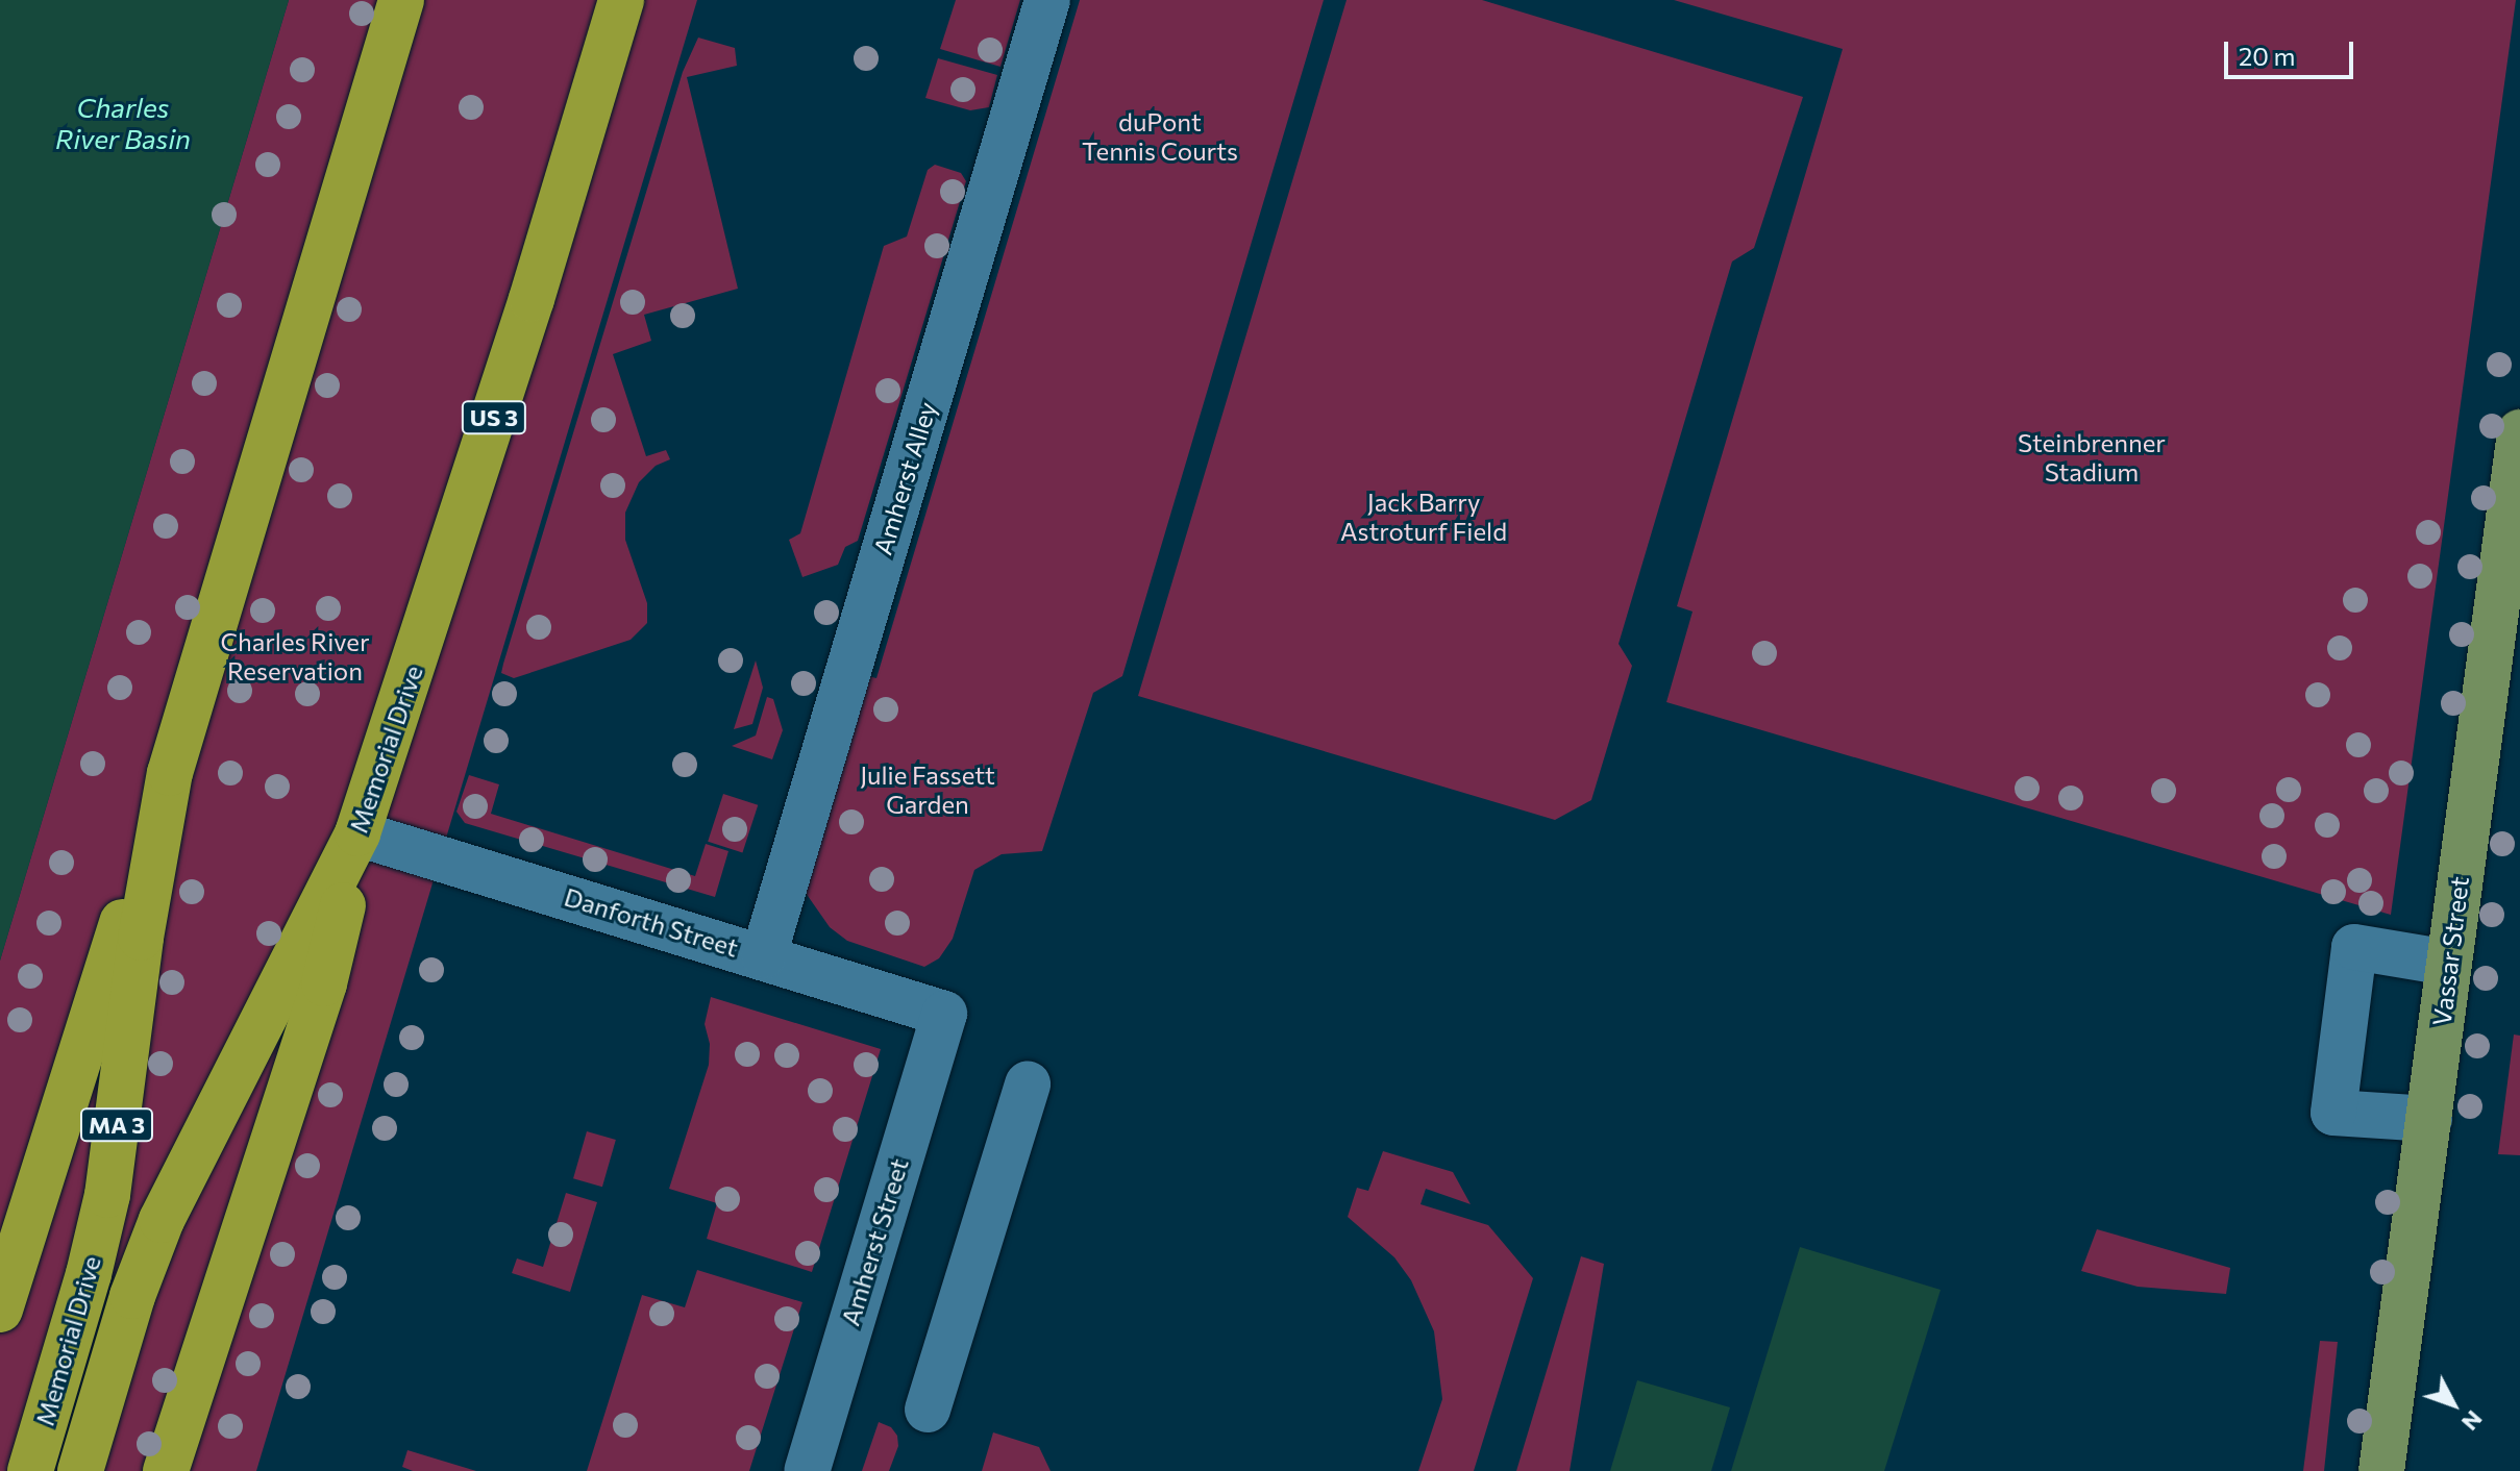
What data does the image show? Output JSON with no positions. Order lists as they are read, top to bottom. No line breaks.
{"streets":{"highway":["US 3","Memorial Drive","MA 3"],"main road":["Vassar Street"],"street":["Amherst Alley","Danforth Street","Amherst Street"]},"crossings":[["Amherst Alley","Danforth Street"],["Memorial Drive","Danforth Street"],["Danforth Street","Amherst Street"]],"water":["Charles River Basin"],"parks":["duPont Tennis Courts","Steinbrenner Stadium","Jack Barry Astroturf Field","Charles River Reservation","Julie Fassett Garden"],"scale_bar":"20 m","north":"bottom right"}
